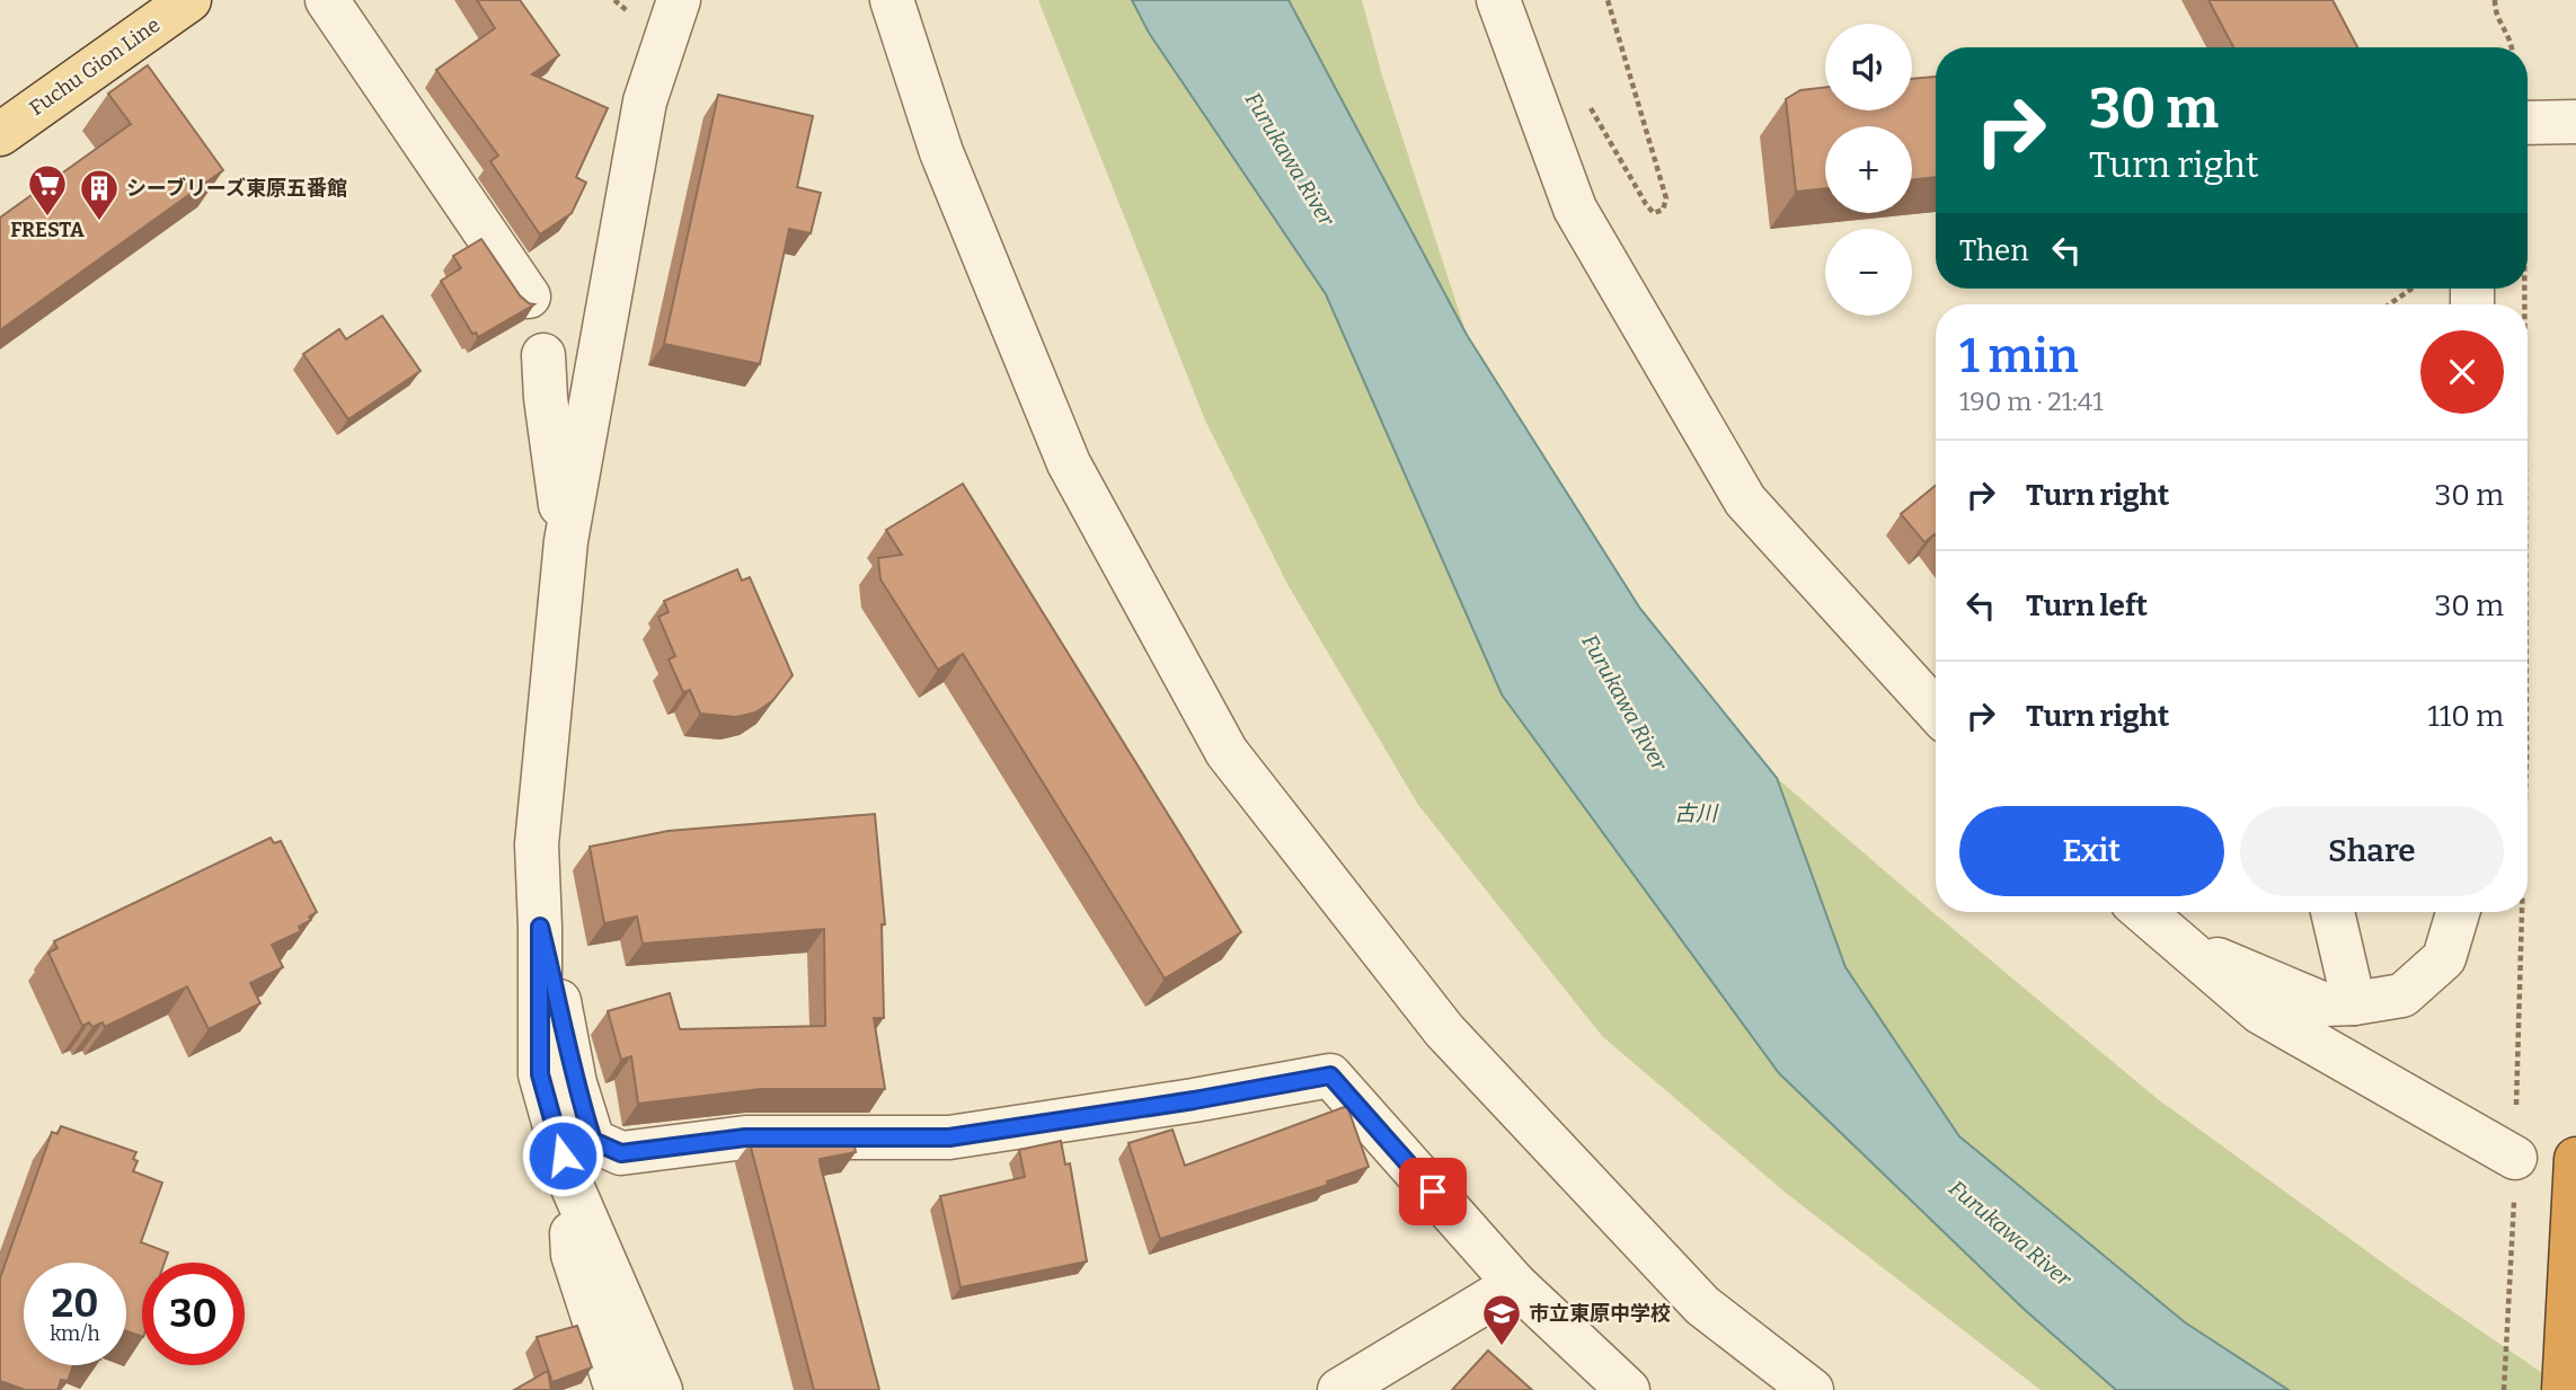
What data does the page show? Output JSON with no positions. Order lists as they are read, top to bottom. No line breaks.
{"streets":{"main road":["Fuchu Gion Line"]},"water":["Furukawa River","古川"],"places":{"supermarket":["FRESTA"],"building":["シーブリーズ東原五番館"],"school or university":["市立東原中学校"]},"page":{"map_buttons":["+","−"],"turn":["30 m","Turn right"],"then":"Then","heading":["1 min","190 m · 21:41"],"list":[{"name":"Turn right","value":"30 m"},{"name":"Turn left","value":"30 m"},{"name":"Turn right","value":"110 m"}],"buttons":["Exit","Share"],"speed":"20 km/h","limit":"30"}}
